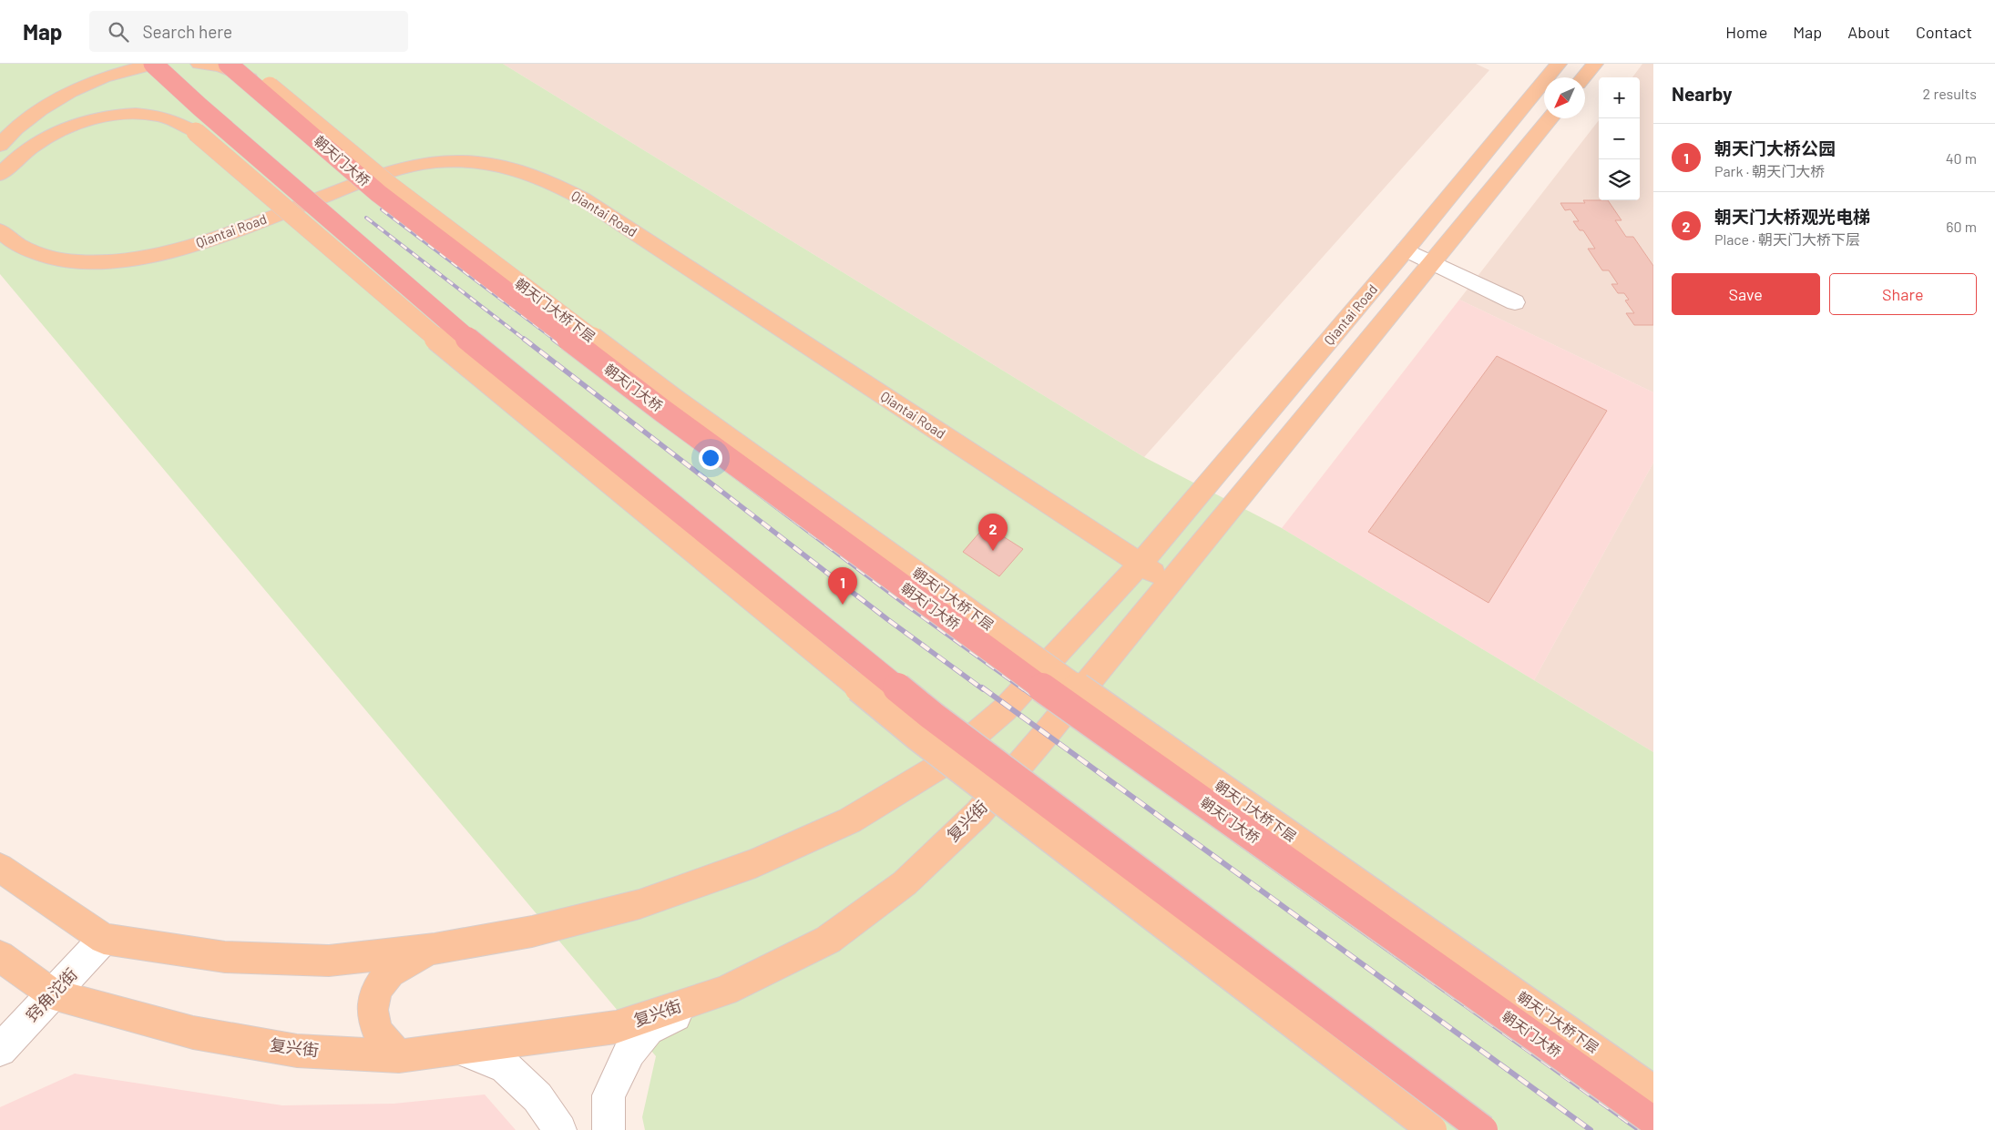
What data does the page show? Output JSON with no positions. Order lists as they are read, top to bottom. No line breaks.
{"streets":{"highway":["朝天门大桥"],"main road":["Qiantai Road","朝天门大桥下层","复兴街"],"street":["窍角沱街"]},"crossings":[["Qiantai Road","复兴街"],["复兴街","窍角沱街"]],"north":"bottom left","page":{"header":"Map","search":"Search here","nav":["Home","Map","About","Contact"],"heading":["Nearby","2 results"],"map_buttons":["+","−"],"list":[{"mark":"1","name":"朝天门大桥公园","note":"Park · 朝天门大桥","value":"40 m"},{"mark":"2","name":"朝天门大桥观光电梯","note":"Place · 朝天门大桥下层","value":"60 m"}],"buttons":["Save","Share"],"pins":["2","1"]}}
